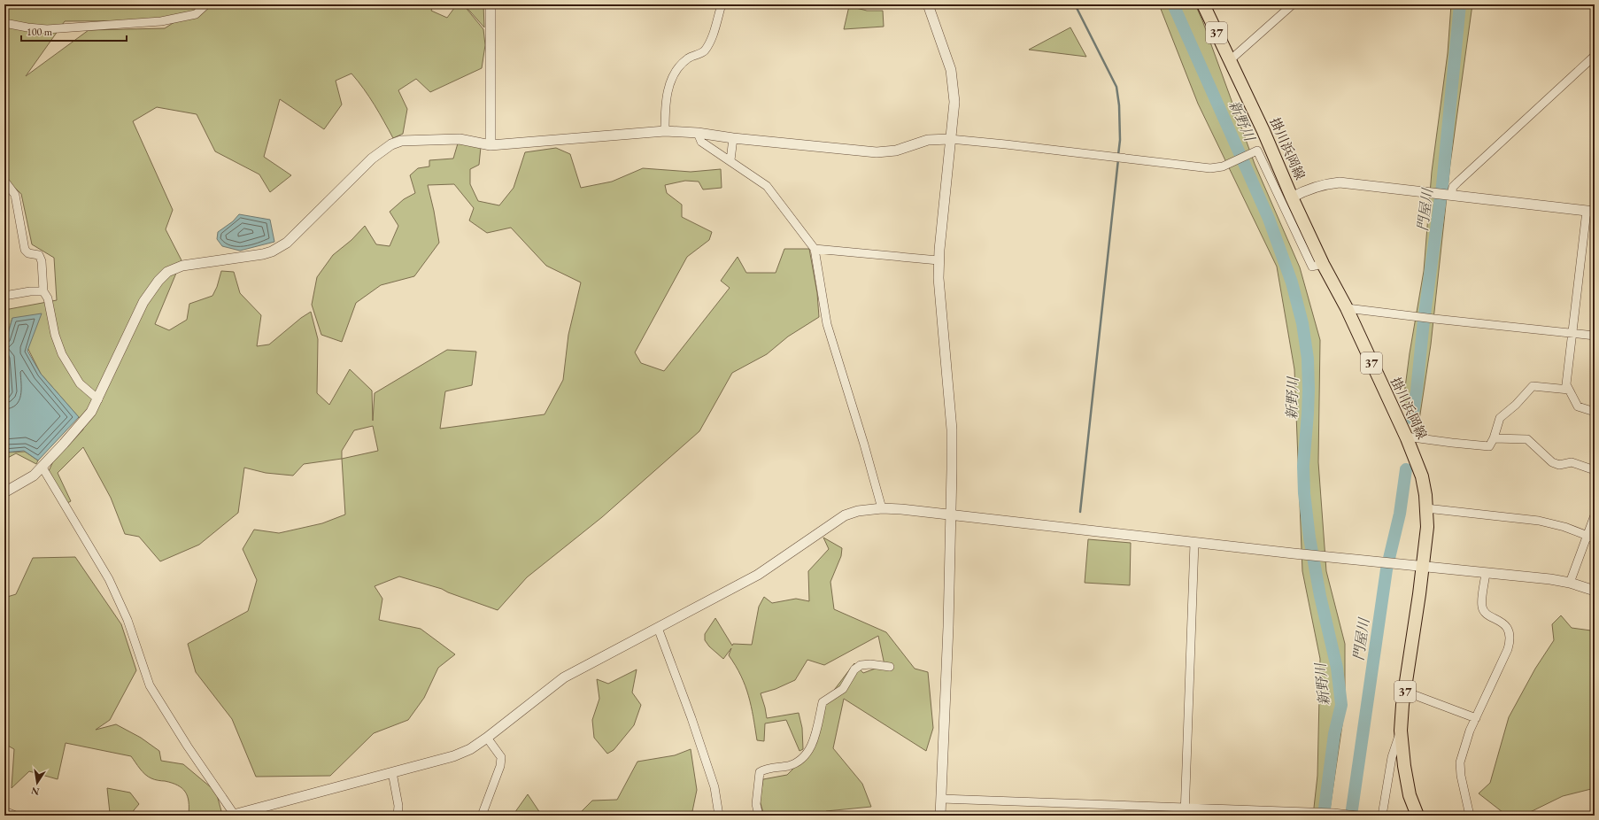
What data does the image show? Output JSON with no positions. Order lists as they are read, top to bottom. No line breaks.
{"streets":{"main road":["37","掛川浜岡線"]},"water":["新野川","門屋川"],"scale_bar":"100 m","north":"bottom"}
